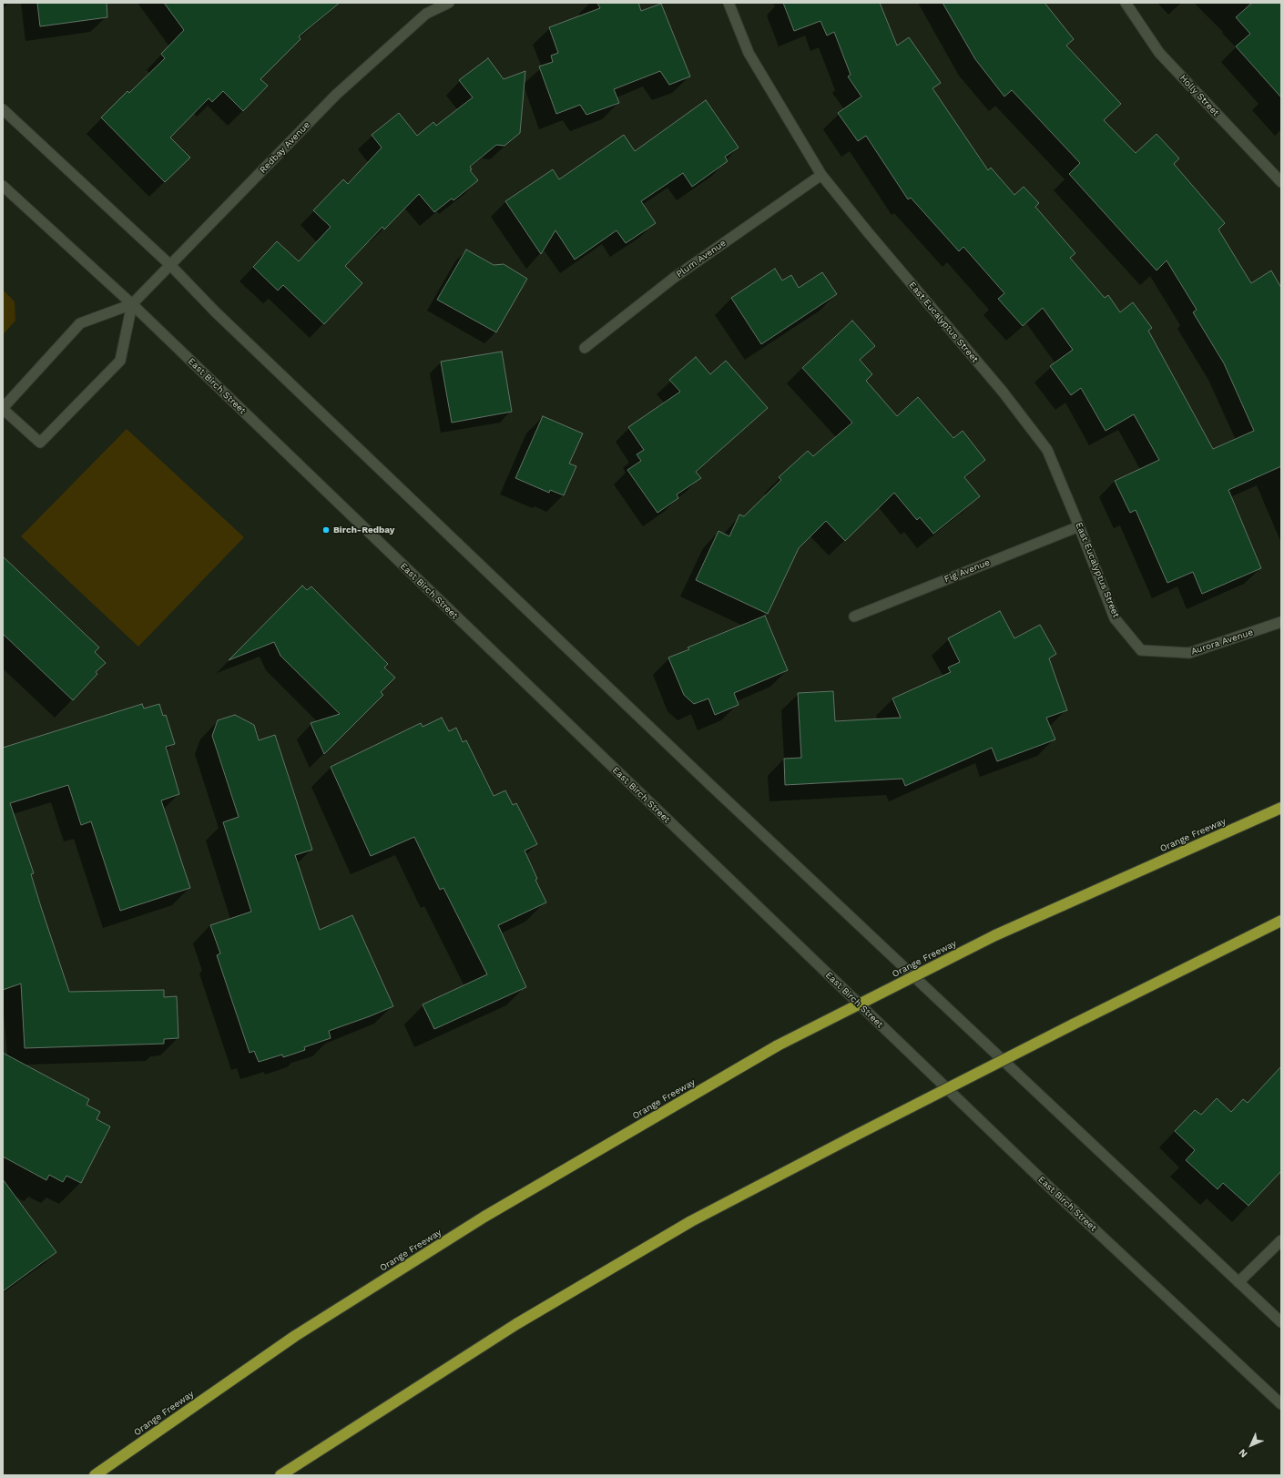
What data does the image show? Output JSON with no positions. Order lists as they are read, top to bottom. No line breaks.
{"streets":{"highway":["Orange Freeway"],"street":["Holly Street","Redbay Avenue","Plum Avenue","East Eucalyptus Street","East Birch Street","Fig Avenue","Aurora Avenue"]},"crossings":[["Redbay Avenue","East Birch Street"],["Plum Avenue","East Eucalyptus Street"],["East Eucalyptus Street","Fig Avenue"],["East Eucalyptus Street","Aurora Avenue"]],"places":["Birch-Redbay"],"north":"bottom left"}
